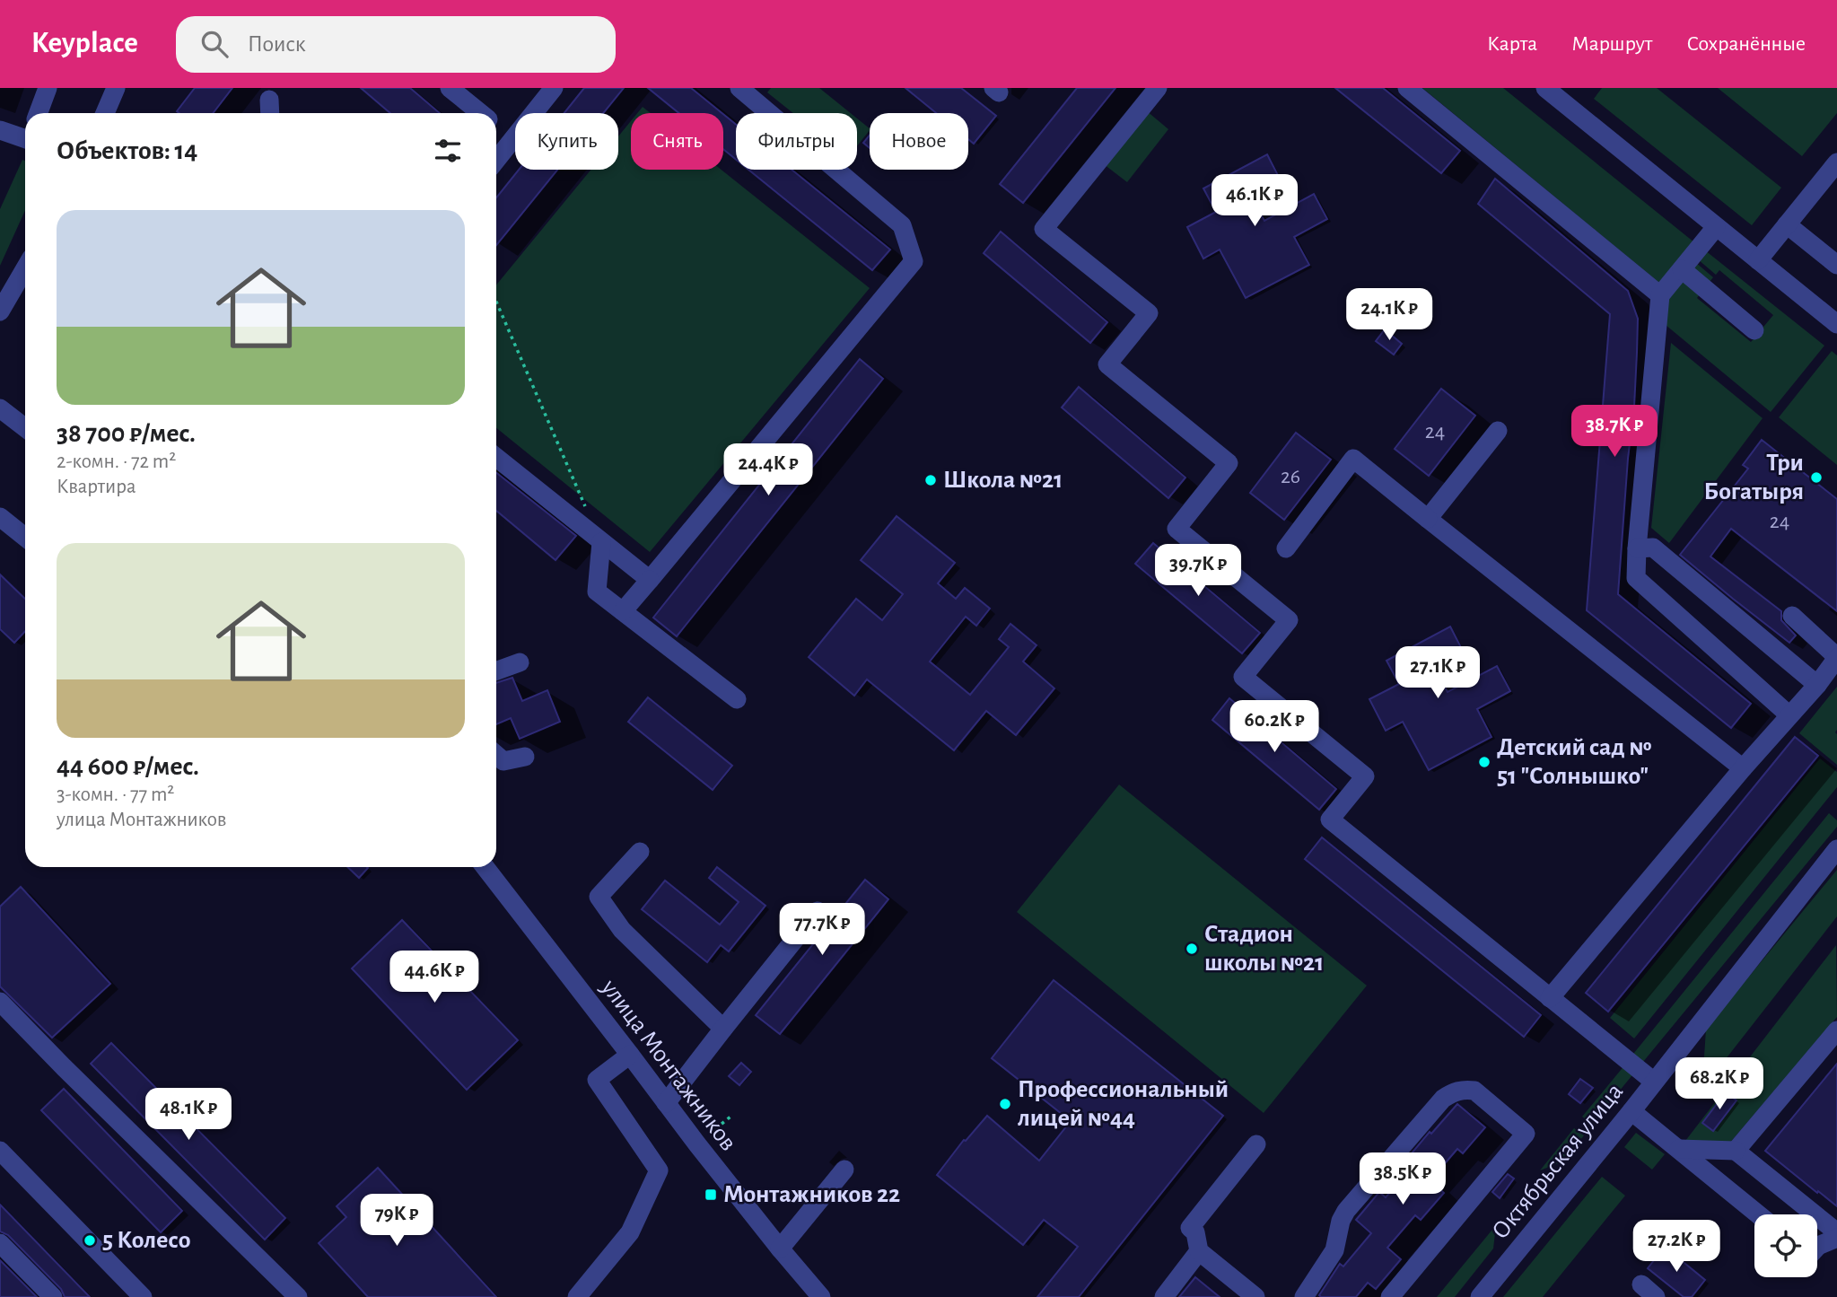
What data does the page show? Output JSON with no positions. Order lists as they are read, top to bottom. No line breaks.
{"streets":{"street":["улица Монтажников","Октябрьская улица"]},"places":{"other":["Три Богатыря","Школа №21","Детский сад № 51 \"Солнышко\"","Стадион школы №21","Профессиональный лицей №44","5 Колесо"],"transit":["Монтажников 22"]},"house_numbers":["24","26","24"],"page":{"header":"Keyplace","search":"Поиск","nav":["Карта","Маршрут","Сохранённые"],"chip":["Купить","Снять","Фильтры","Новое"],"heading":"Объектов: 14","price":["46.1K ₽","24.1K ₽","38.7K ₽","24.4K ₽","39.7K ₽","27.1K ₽","60.2K ₽","77.7K ₽","44.6K ₽","68.2K ₽","48.1K ₽","38.5K ₽","79K ₽","27.2K ₽"],"list":[{"name":"38 700 ₽/мес.","note":"2-комн. · 72 m² · Квартира"},{"name":"44 600 ₽/мес.","note":"3-комн. · 77 m² · улица Монтажников"}]}}
